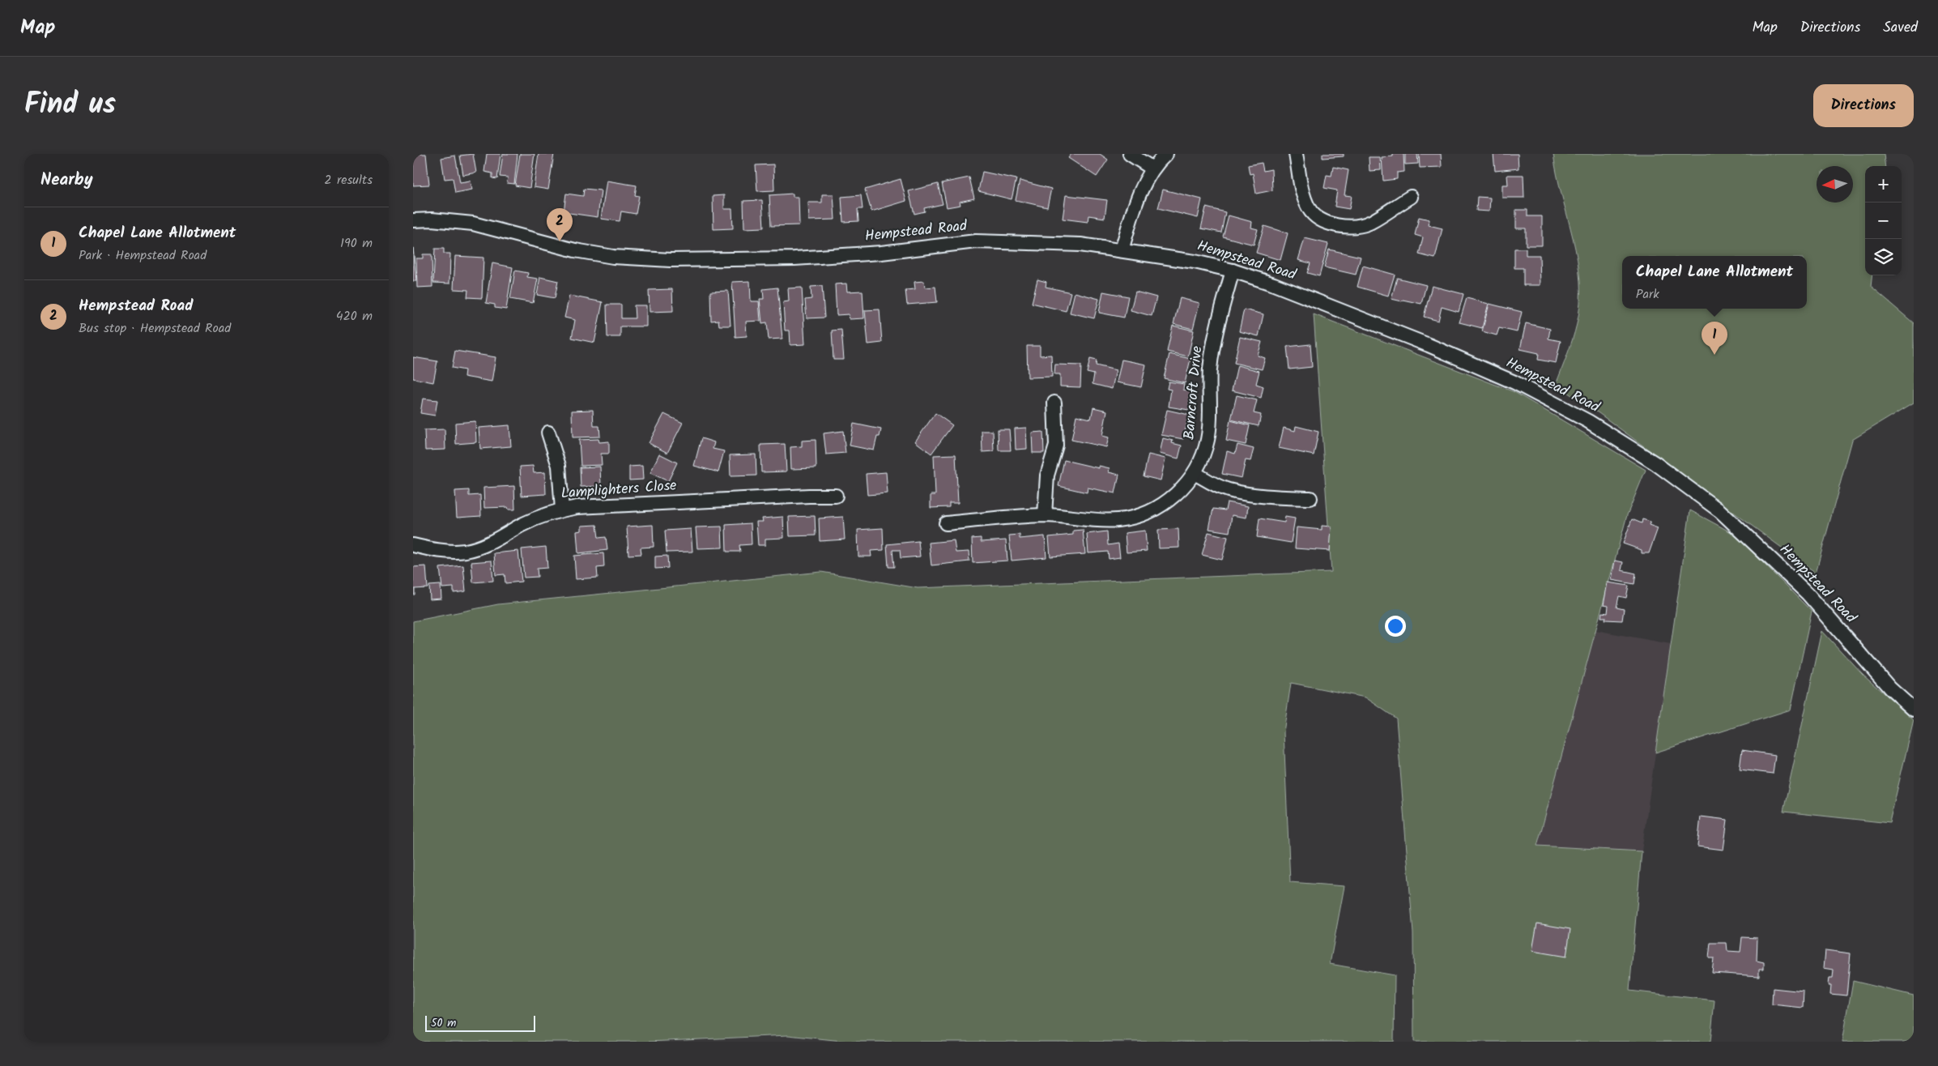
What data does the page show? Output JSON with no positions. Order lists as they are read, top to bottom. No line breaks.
{"streets":{"street":["Hempstead Road","Barncroft Drive","Lamplighters Close"]},"crossings":[["Hempstead Road","Barncroft Drive"]],"scale_bar":"50 m","north":"left","page":{"header":"Map","nav":["Map","Directions","Saved"],"title":"Find us","buttons":"Directions","heading":["Nearby","2 results"],"map_buttons":["+","−"],"list":[{"mark":"1","name":"Chapel Lane Allotment","note":"Park · Hempstead Road","value":"190 m"},{"mark":"2","name":"Hempstead Road","note":"Bus stop · Hempstead Road","value":"420 m"}],"pins":["2","1"],"popup":["Chapel Lane Allotment","Park"],"scale":"50 m"}}
